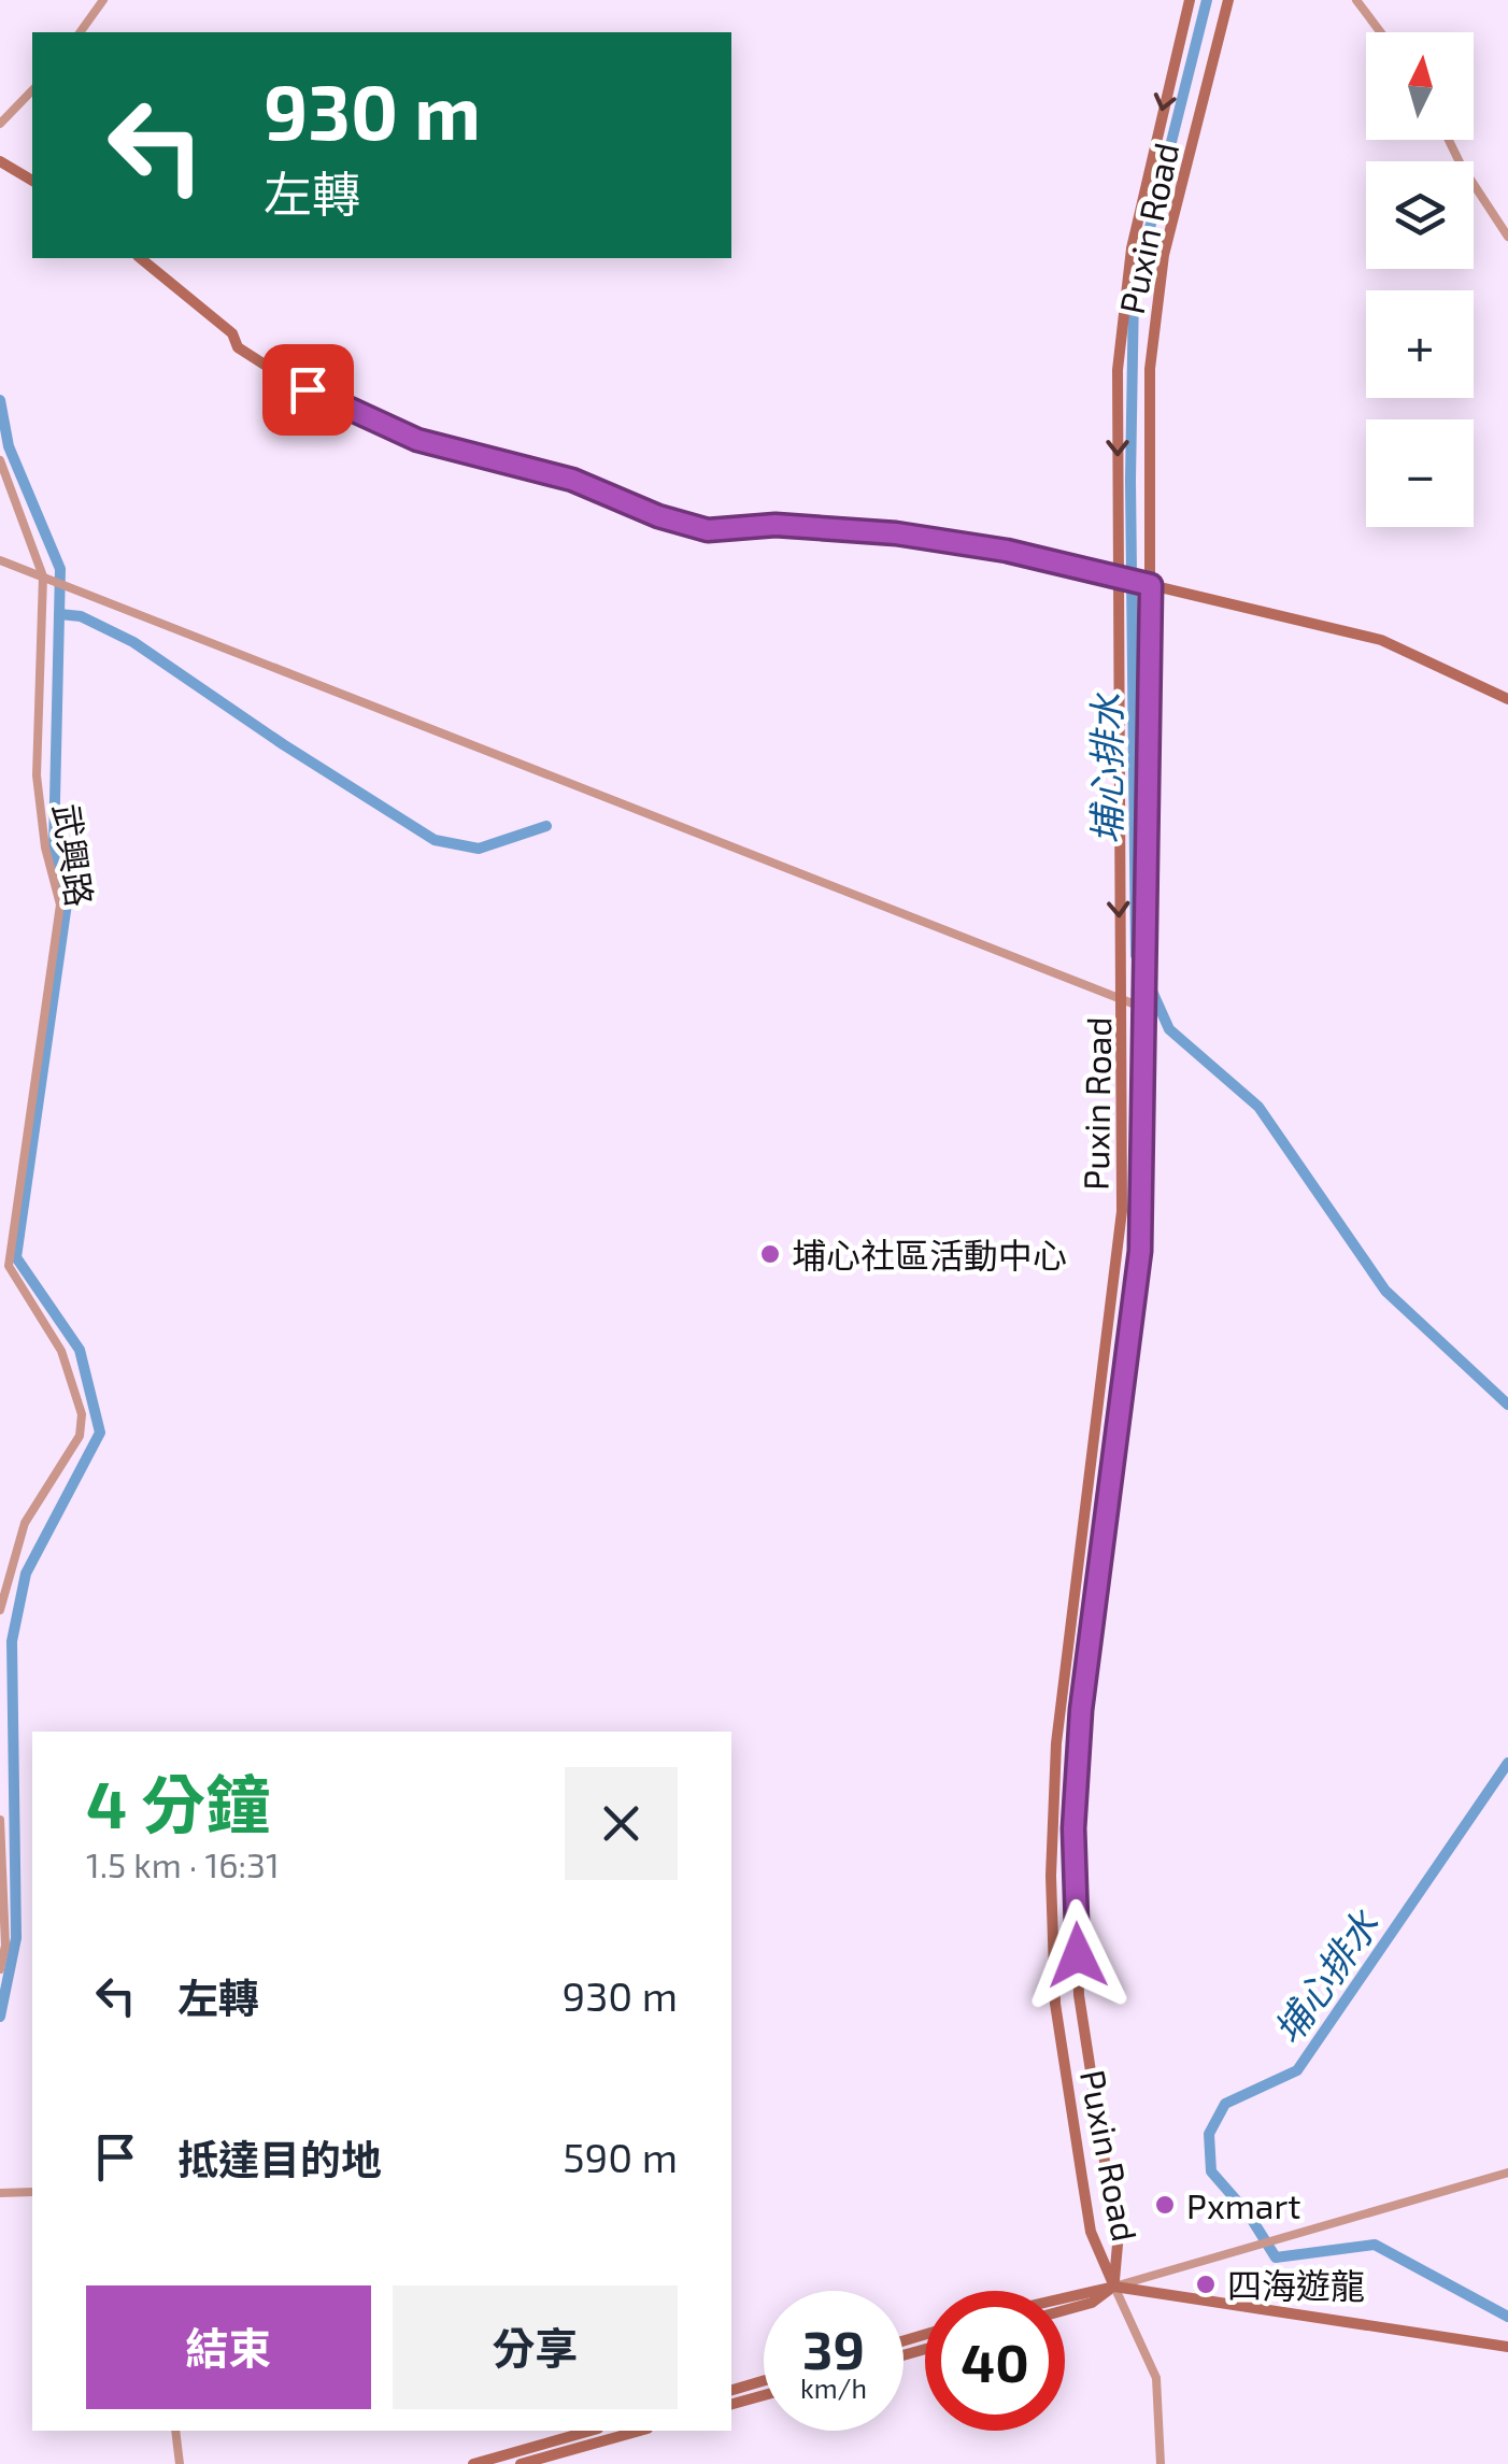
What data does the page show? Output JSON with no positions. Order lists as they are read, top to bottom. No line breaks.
{"streets":{"street":["Puxin Road","武興路"]},"water":["埔心排水"],"places":["埔心社區活動中心","Pxmart","四海遊龍"],"north":"top","page":{"map_buttons":["+","−"],"turn":["930 m","左轉"],"heading":["4 分鐘","1.5 km · 16:31"],"list":[{"name":"左轉","value":"930 m"},{"name":"抵達目的地","value":"590 m"}],"buttons":["結束","分享"],"speed":"39 km/h","limit":"40"}}
